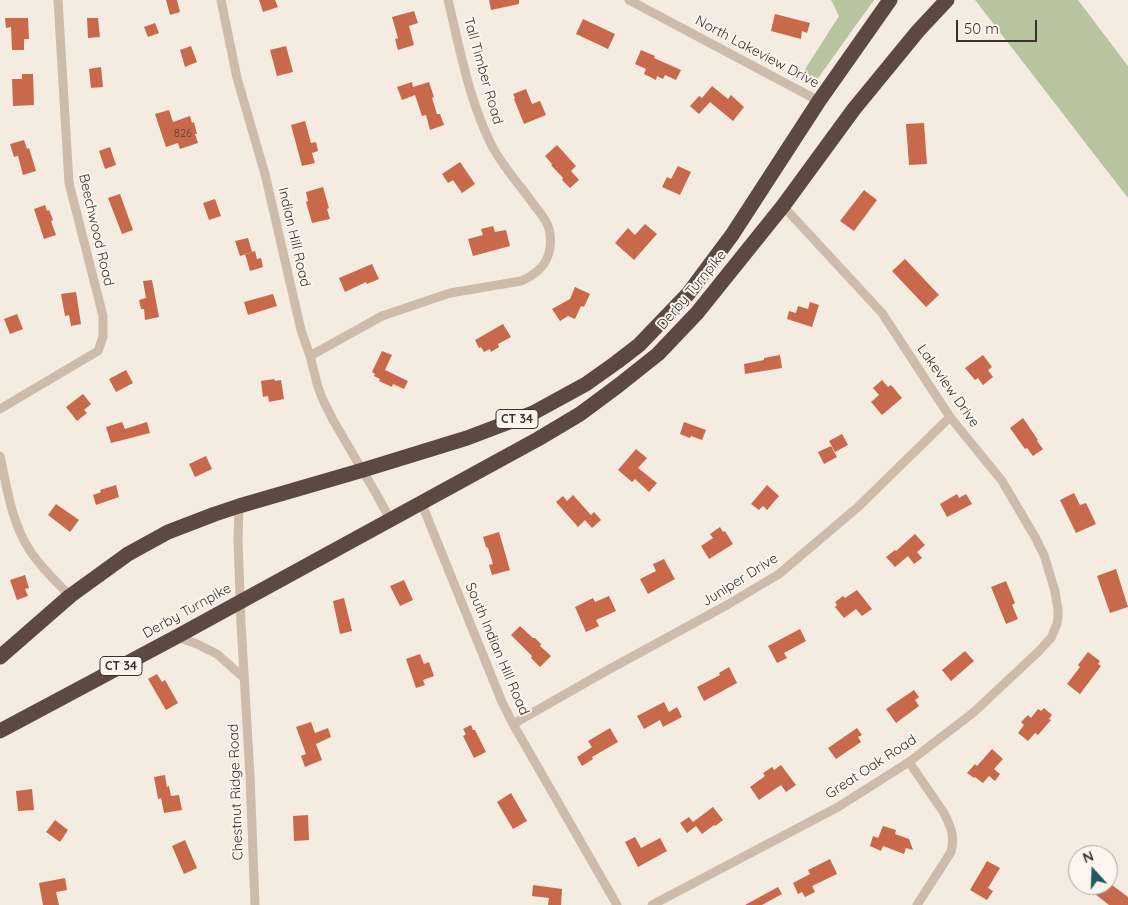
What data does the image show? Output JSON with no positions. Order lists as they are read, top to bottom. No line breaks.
{"streets":{"highway":["Derby Turnpike","CT 34"],"street":["North Lakeview Drive","Tall Timber Road","Beechwood Road","Indian Hill Road","Lakeview Drive","Juniper Drive","South Indian Hill Road","Great Oak Road","Chestnut Ridge Road"]},"crossings":[["North Lakeview Drive","Derby Turnpike"],["Tall Timber Road","Indian Hill Road"],["Indian Hill Road","Derby Turnpike"],["Derby Turnpike","Lakeview Drive"],["Derby Turnpike","South Indian Hill Road"],["Derby Turnpike","Chestnut Ridge Road"],["Lakeview Drive","Juniper Drive"],["Lakeview Drive","Great Oak Road"],["Juniper Drive","South Indian Hill Road"]],"house_numbers":["826"],"scale_bar":"50 m","north":"top"}
